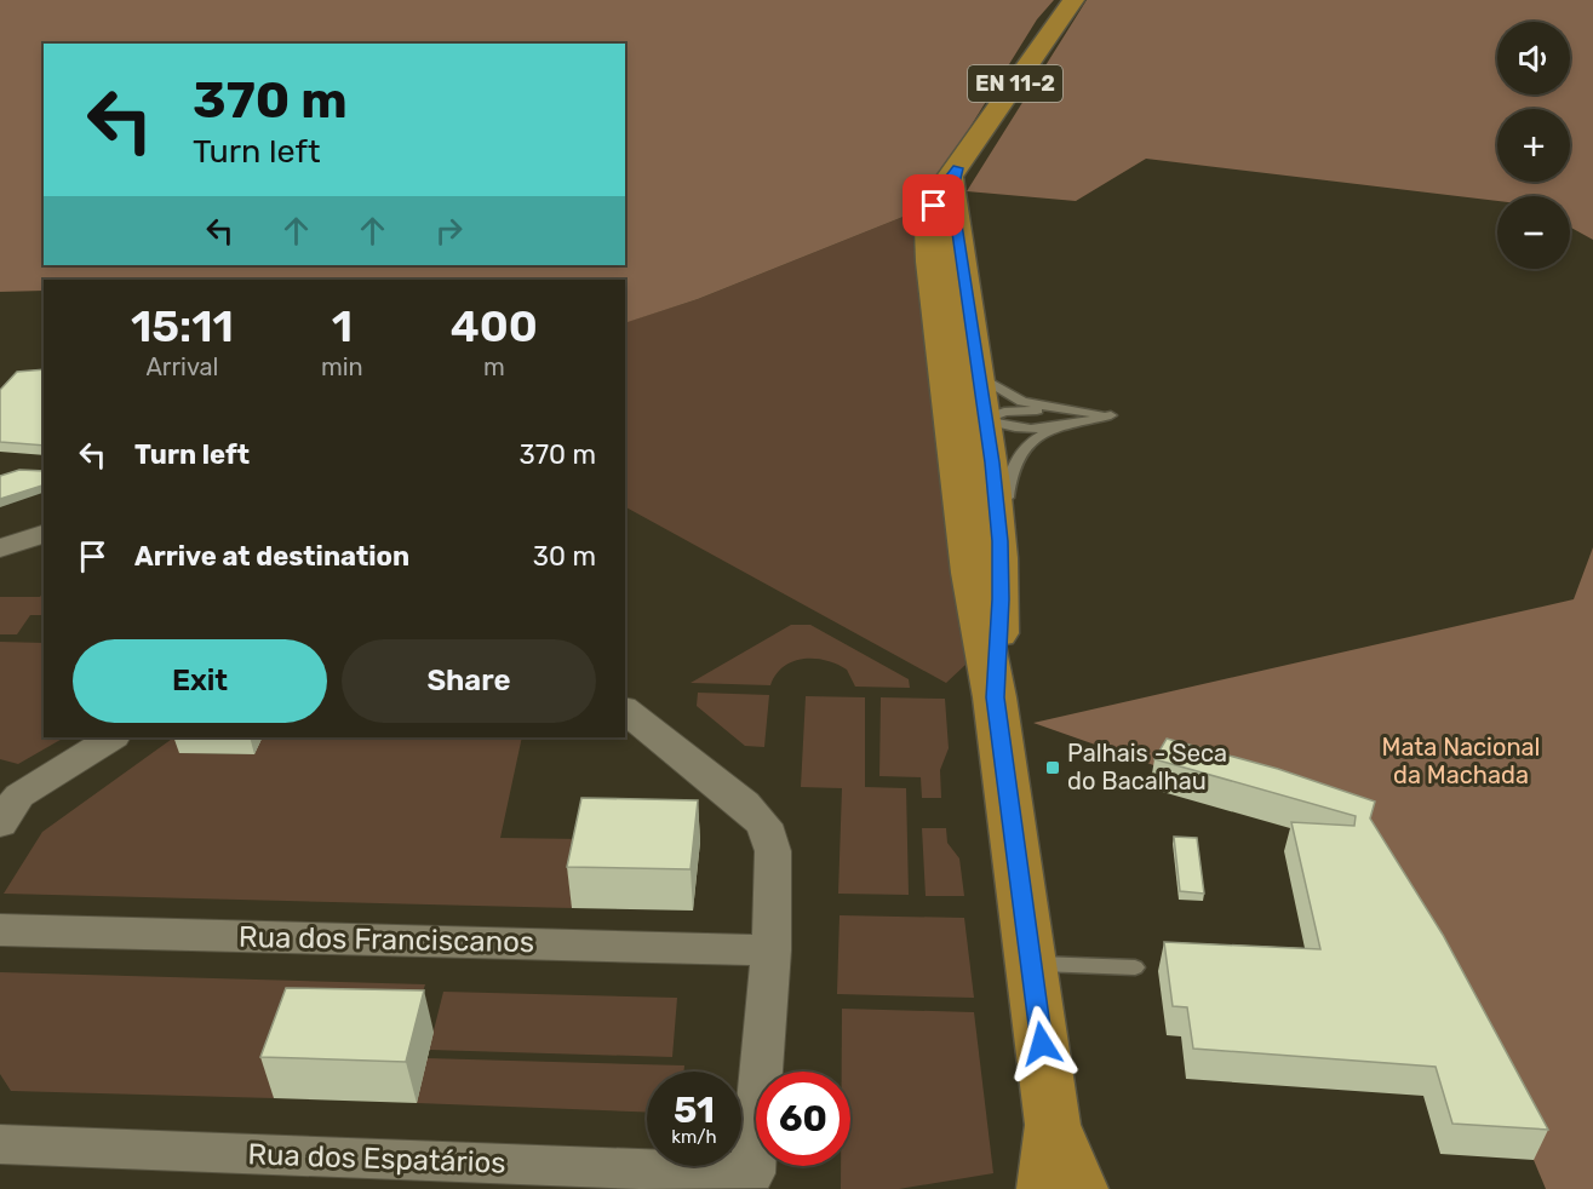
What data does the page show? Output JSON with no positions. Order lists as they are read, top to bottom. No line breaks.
{"streets":{"main road":["EN 11-2"],"street":["Rua dos Franciscanos","Rua dos Espatários"]},"crossings":[["Rua dos Franciscanos","Rua dos Espatários"]],"parks":["Mata Nacional da Machada"],"places":{"transit":["Palhais - Seca do Bacalhau"]},"page":{"map_buttons":["+","−"],"turn":["370 m","Turn left"],"eta":["15:11","Arrival","1","min","400","m"],"list":[{"name":"Turn left","value":"370 m"},{"name":"Arrive at destination","value":"30 m"}],"buttons":["Exit","Share"],"speed":"51 km/h","limit":"60"}}
